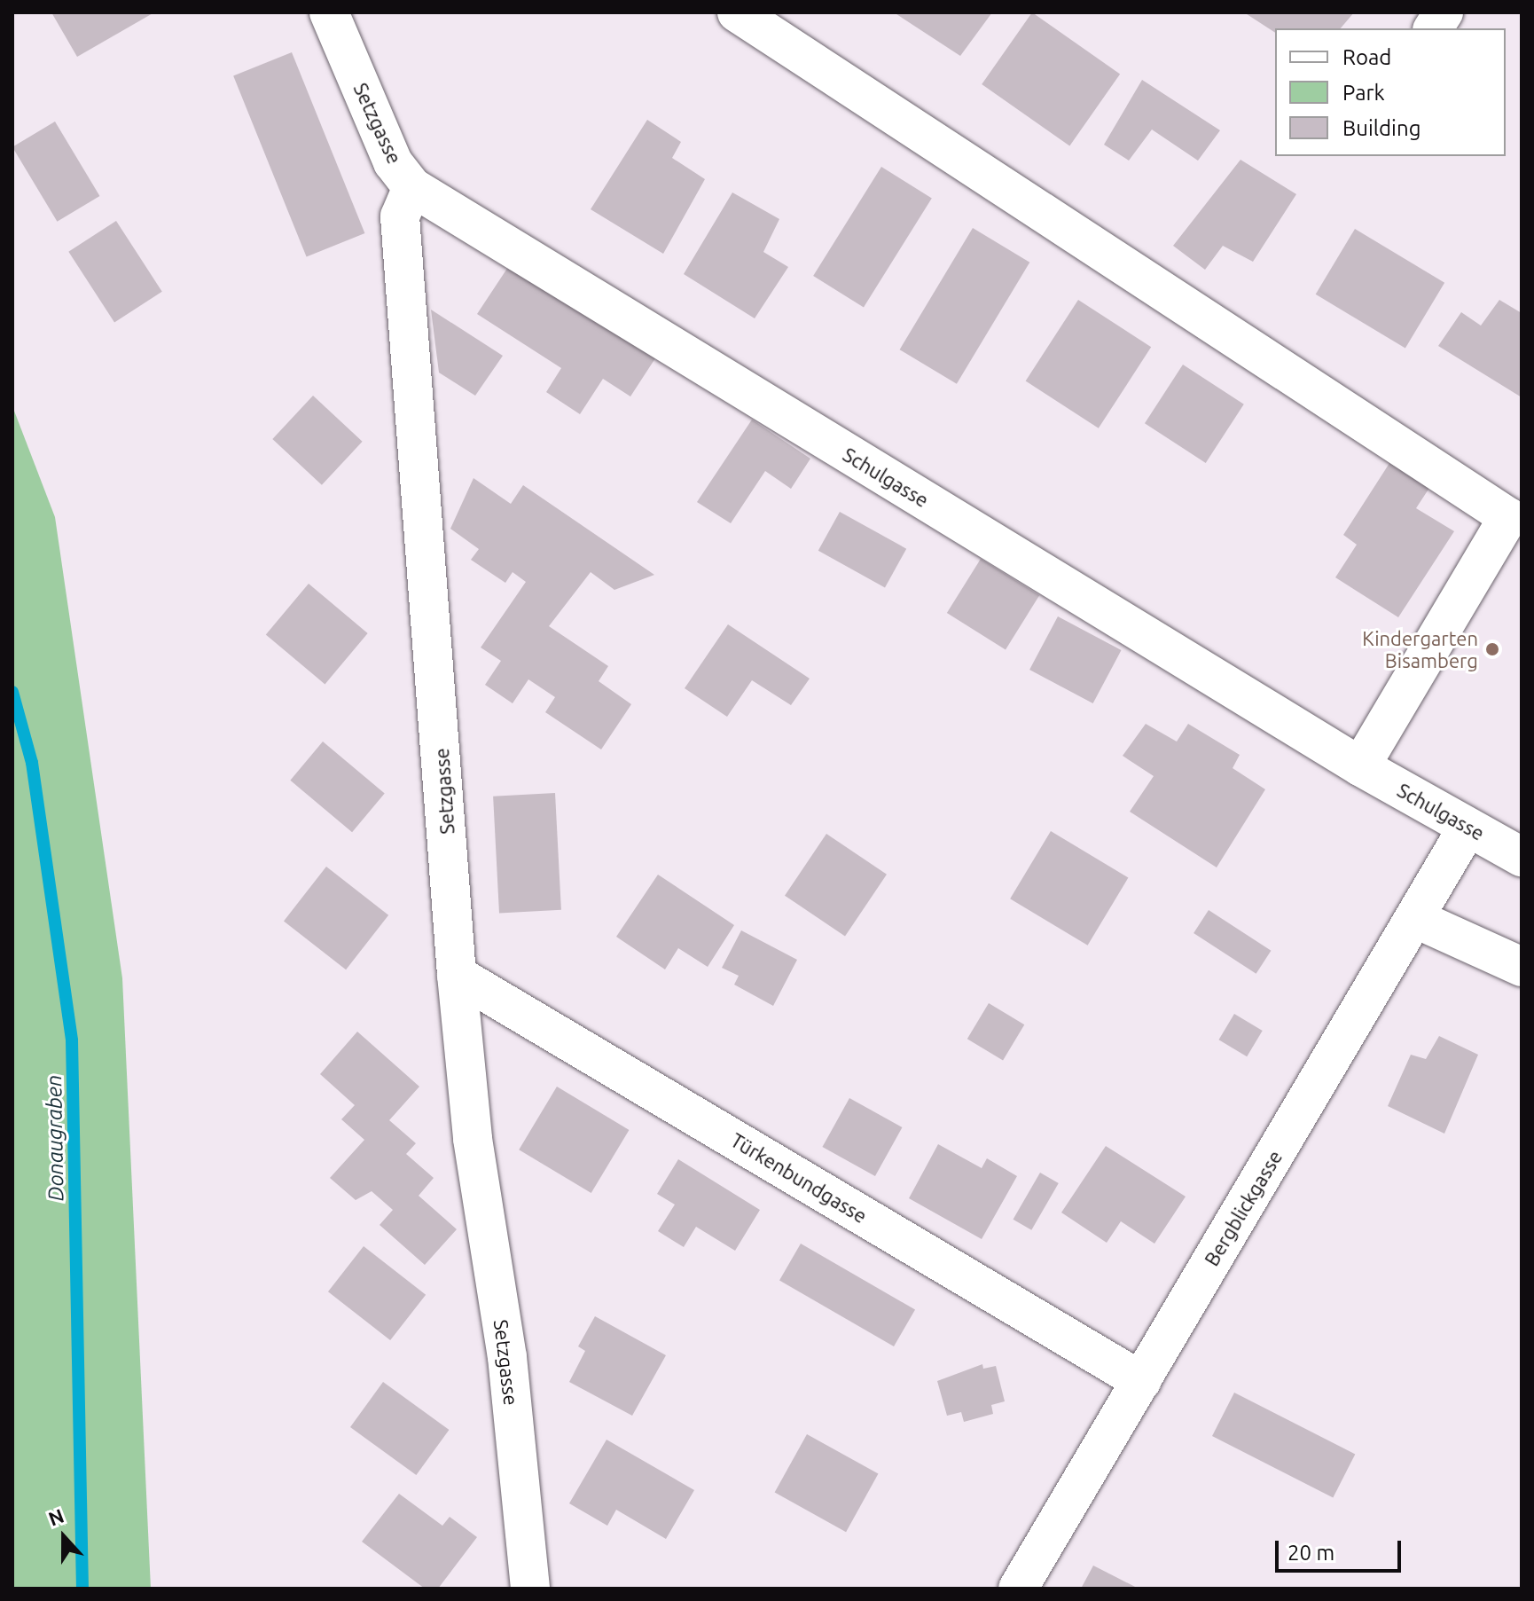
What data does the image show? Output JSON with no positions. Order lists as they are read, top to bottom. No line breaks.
{"streets":{"street":["Setzgasse","Schulgasse","Türkenbundgasse","Bergblickgasse"]},"crossings":[["Setzgasse","Schulgasse"],["Setzgasse","Türkenbundgasse"],["Schulgasse","Bergblickgasse"],["Türkenbundgasse","Bergblickgasse"]],"water":["Donaugraben"],"places":["Kindergarten Bisamberg"],"legend":["Road","Park","Building"],"scale_bar":"20 m","north":"top"}
